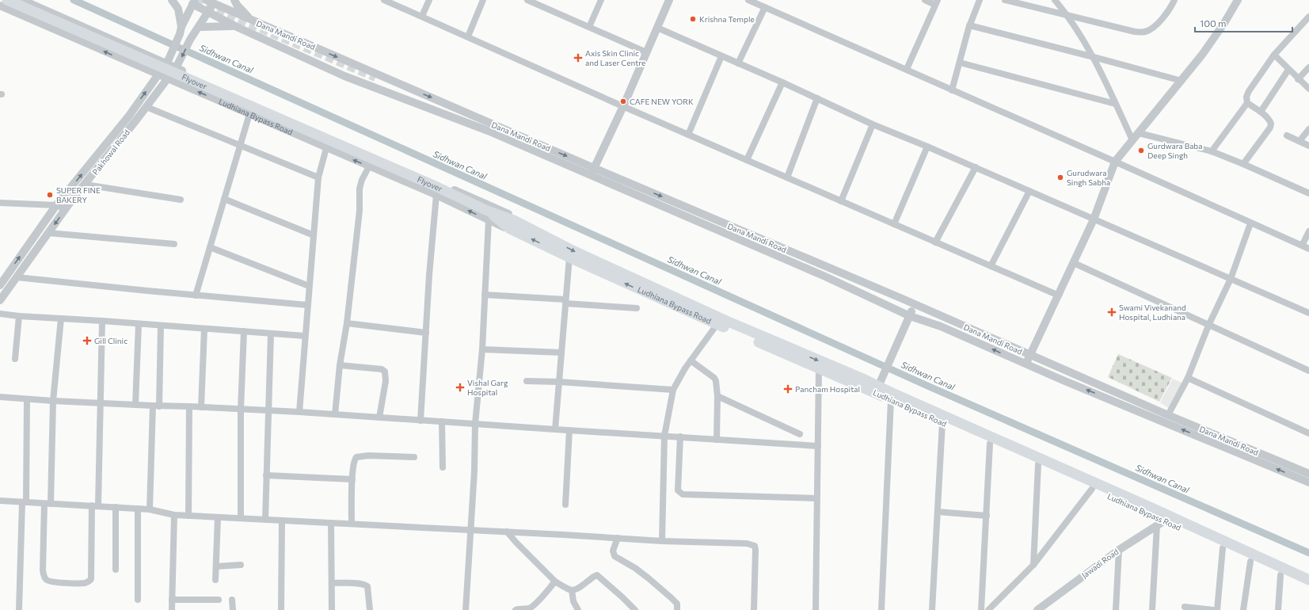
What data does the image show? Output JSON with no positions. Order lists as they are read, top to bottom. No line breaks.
{"streets":{"highway":["Flyover","Ludhiana Bypass Road"],"street":["Dana Mandi Road","Pakhowal Road","Jawadi Road"]},"crossings":[["Dana Mandi Road","Pakhowal Road"],["Flyover","Ludhiana Bypass Road"],["Ludhiana Bypass Road","Pakhowal Road"],["Ludhiana Bypass Road","Jawadi Road"]],"water":["Sidhwan Canal"],"places":{"other":["Krishna Temple","CAFE NEW YORK","Gurdwara Baba Deep Singh","Gurudwara Singh Sabha","SUPER FINE BAKERY"],"health":["Axis Skin Clinic and Laser Centre","Swami Vivekanand Hospital, Ludhiana","Gill Clinic","Vishal Garg Hospital","Pancham Hospital"]},"scale_bar":"100 m"}
